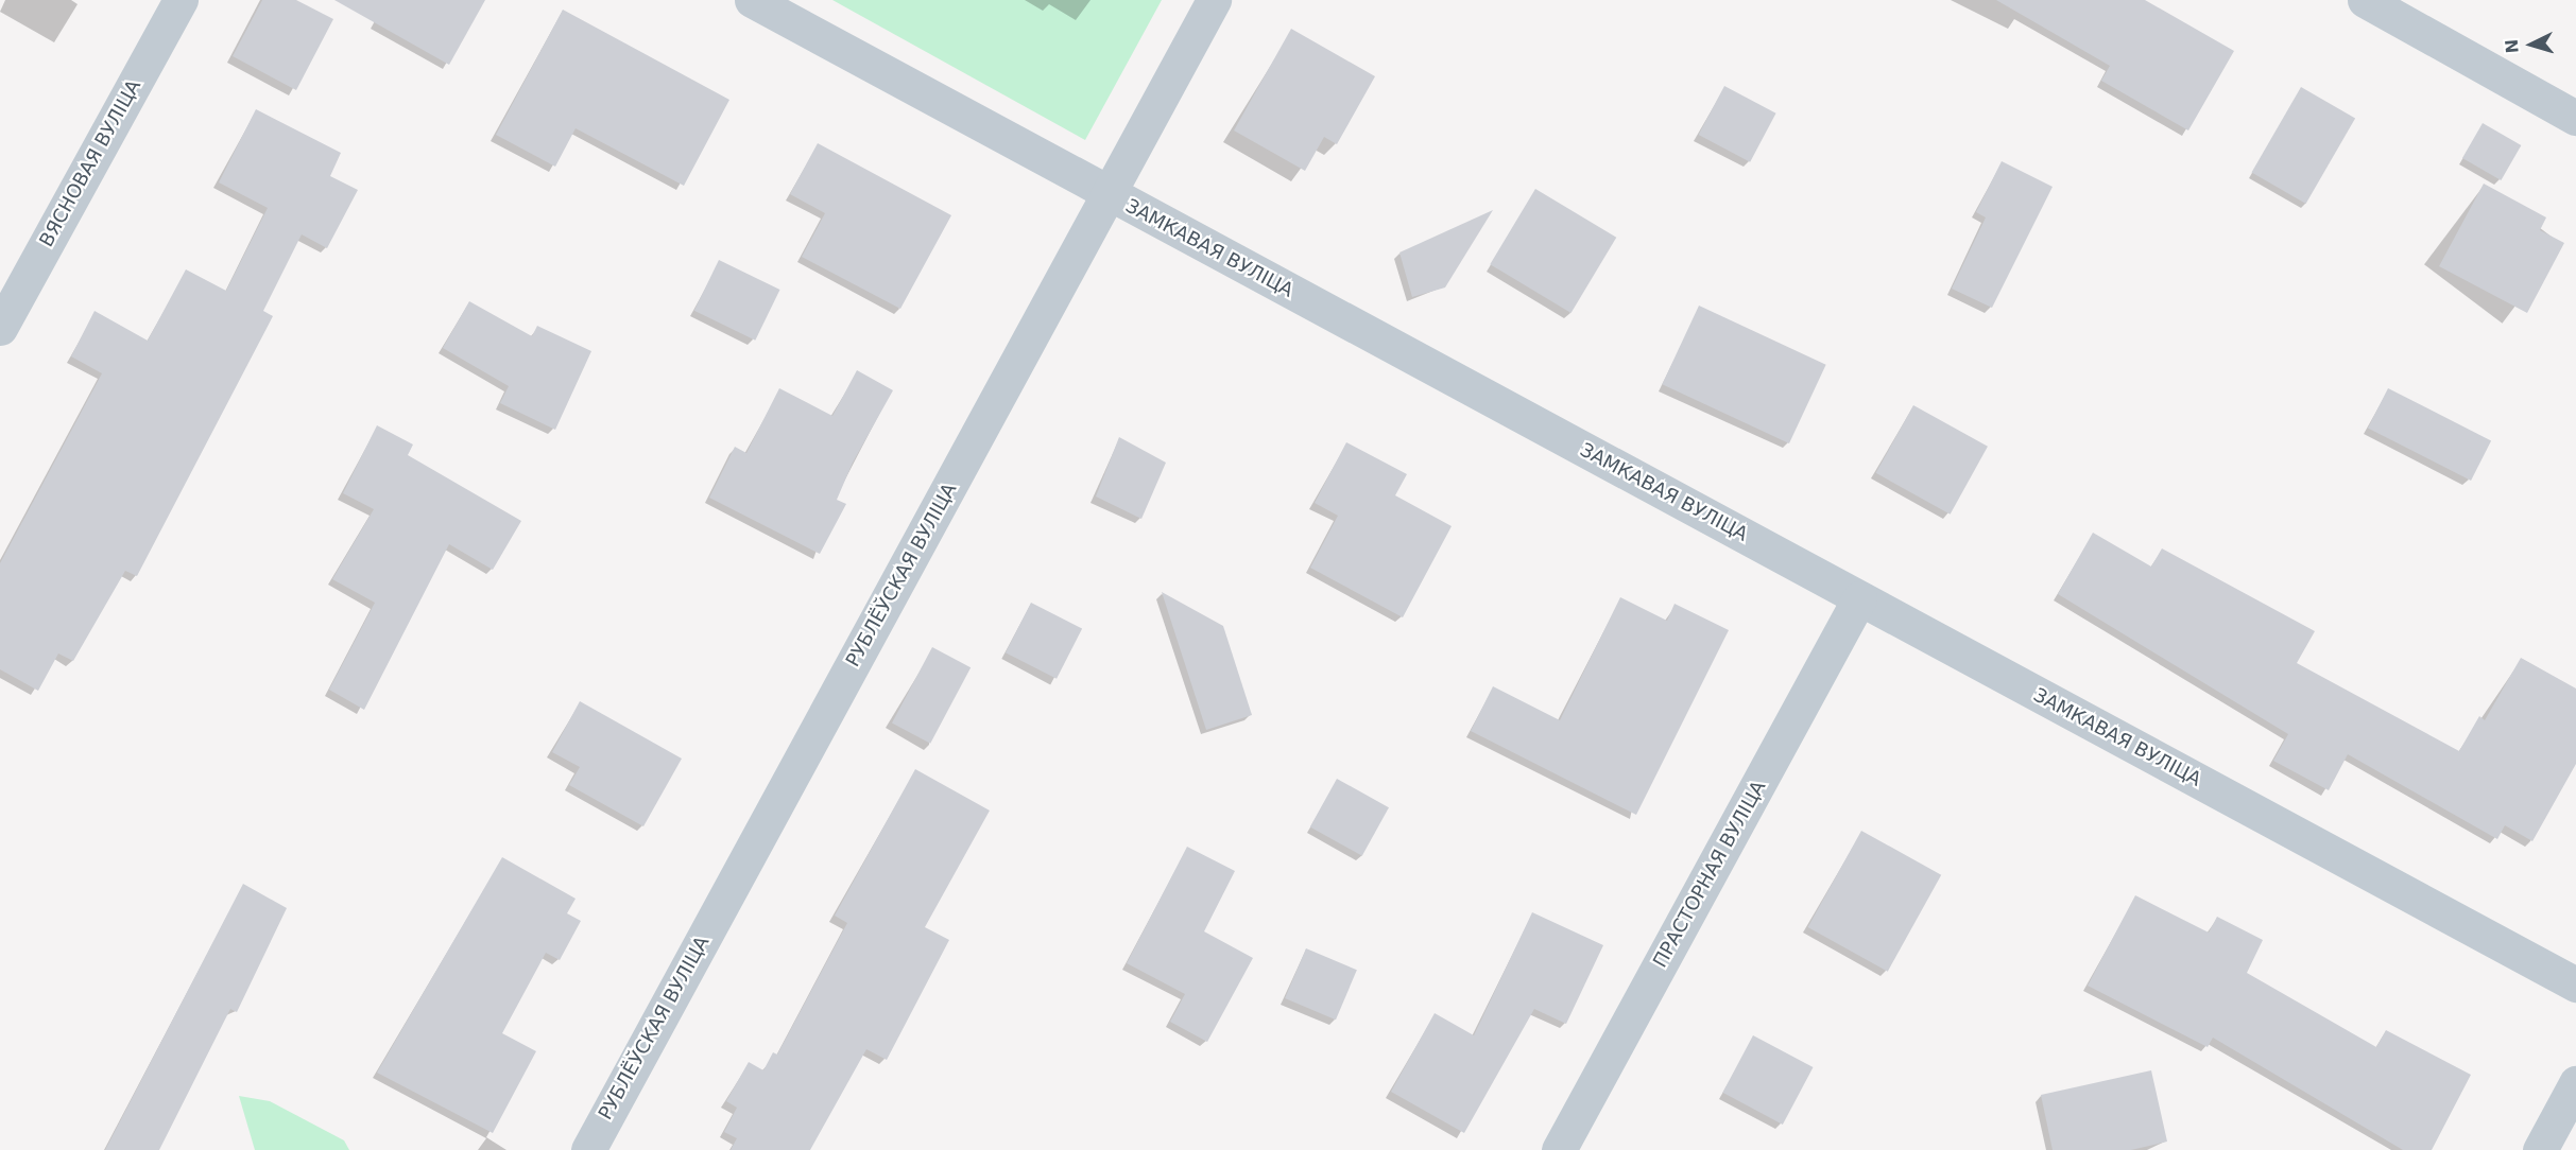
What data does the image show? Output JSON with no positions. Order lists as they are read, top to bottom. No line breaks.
{"streets":{"street":["ВЯСНОВАЯ ВУЛІЦА","ЗАМКАВАЯ ВУЛІЦА","РУБЛЁЎСКАЯ ВУЛІЦА","ПРАСТОРНАЯ ВУЛІЦА"]},"crossings":[["ЗАМКАВАЯ ВУЛІЦА","РУБЛЁЎСКАЯ ВУЛІЦА"],["ЗАМКАВАЯ ВУЛІЦА","ПРАСТОРНАЯ ВУЛІЦА"]],"north":"left"}
